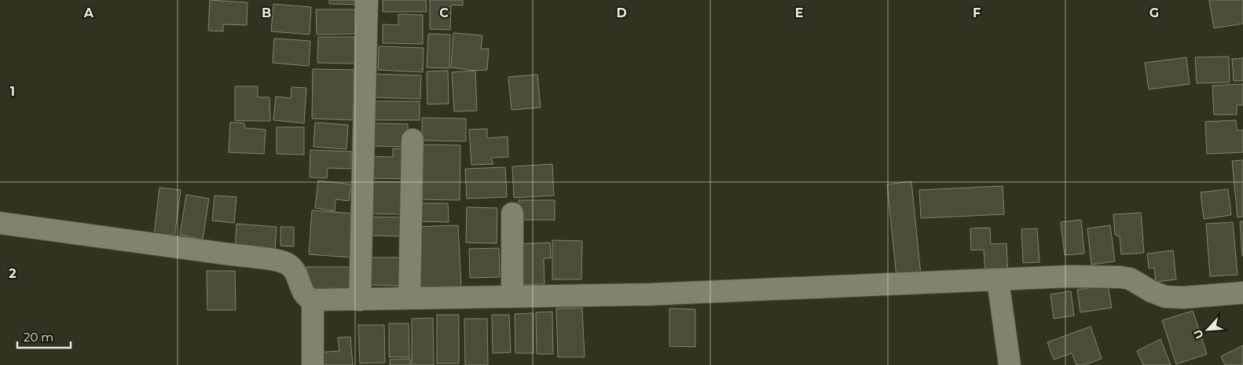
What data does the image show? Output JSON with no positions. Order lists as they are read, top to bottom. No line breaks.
{"scale_bar":"20 m","north":"bottom left","grid":{"columns":["A","B","C","D","E","F","G"],"rows":["1","2"]}}
